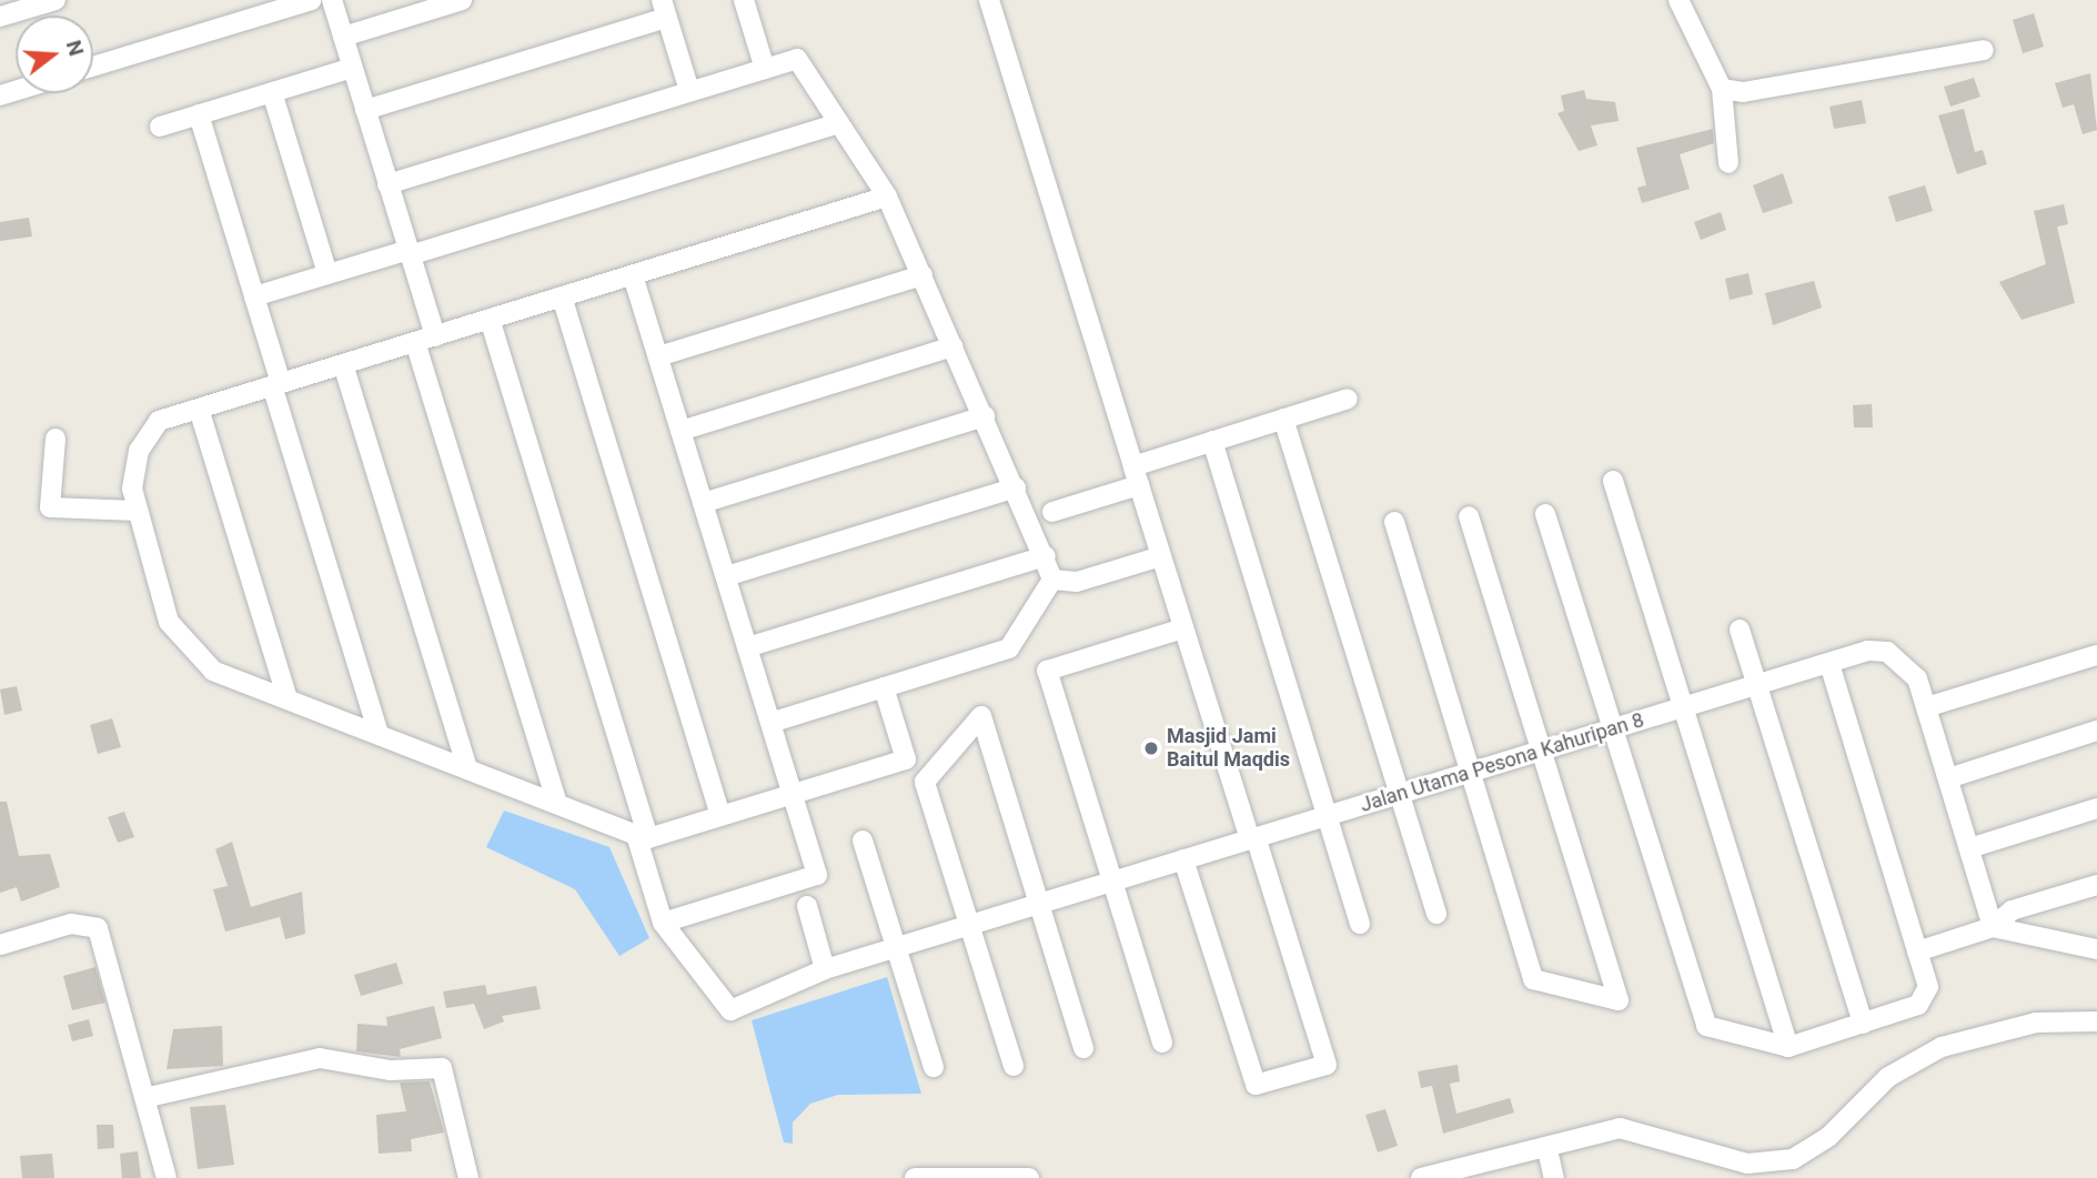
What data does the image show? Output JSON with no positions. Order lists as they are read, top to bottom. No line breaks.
{"streets":{"street":["Jalan Utama Pesona Kahuripan 8"]},"places":["Masjid Jami Baitul Maqdis"],"north":"right"}
